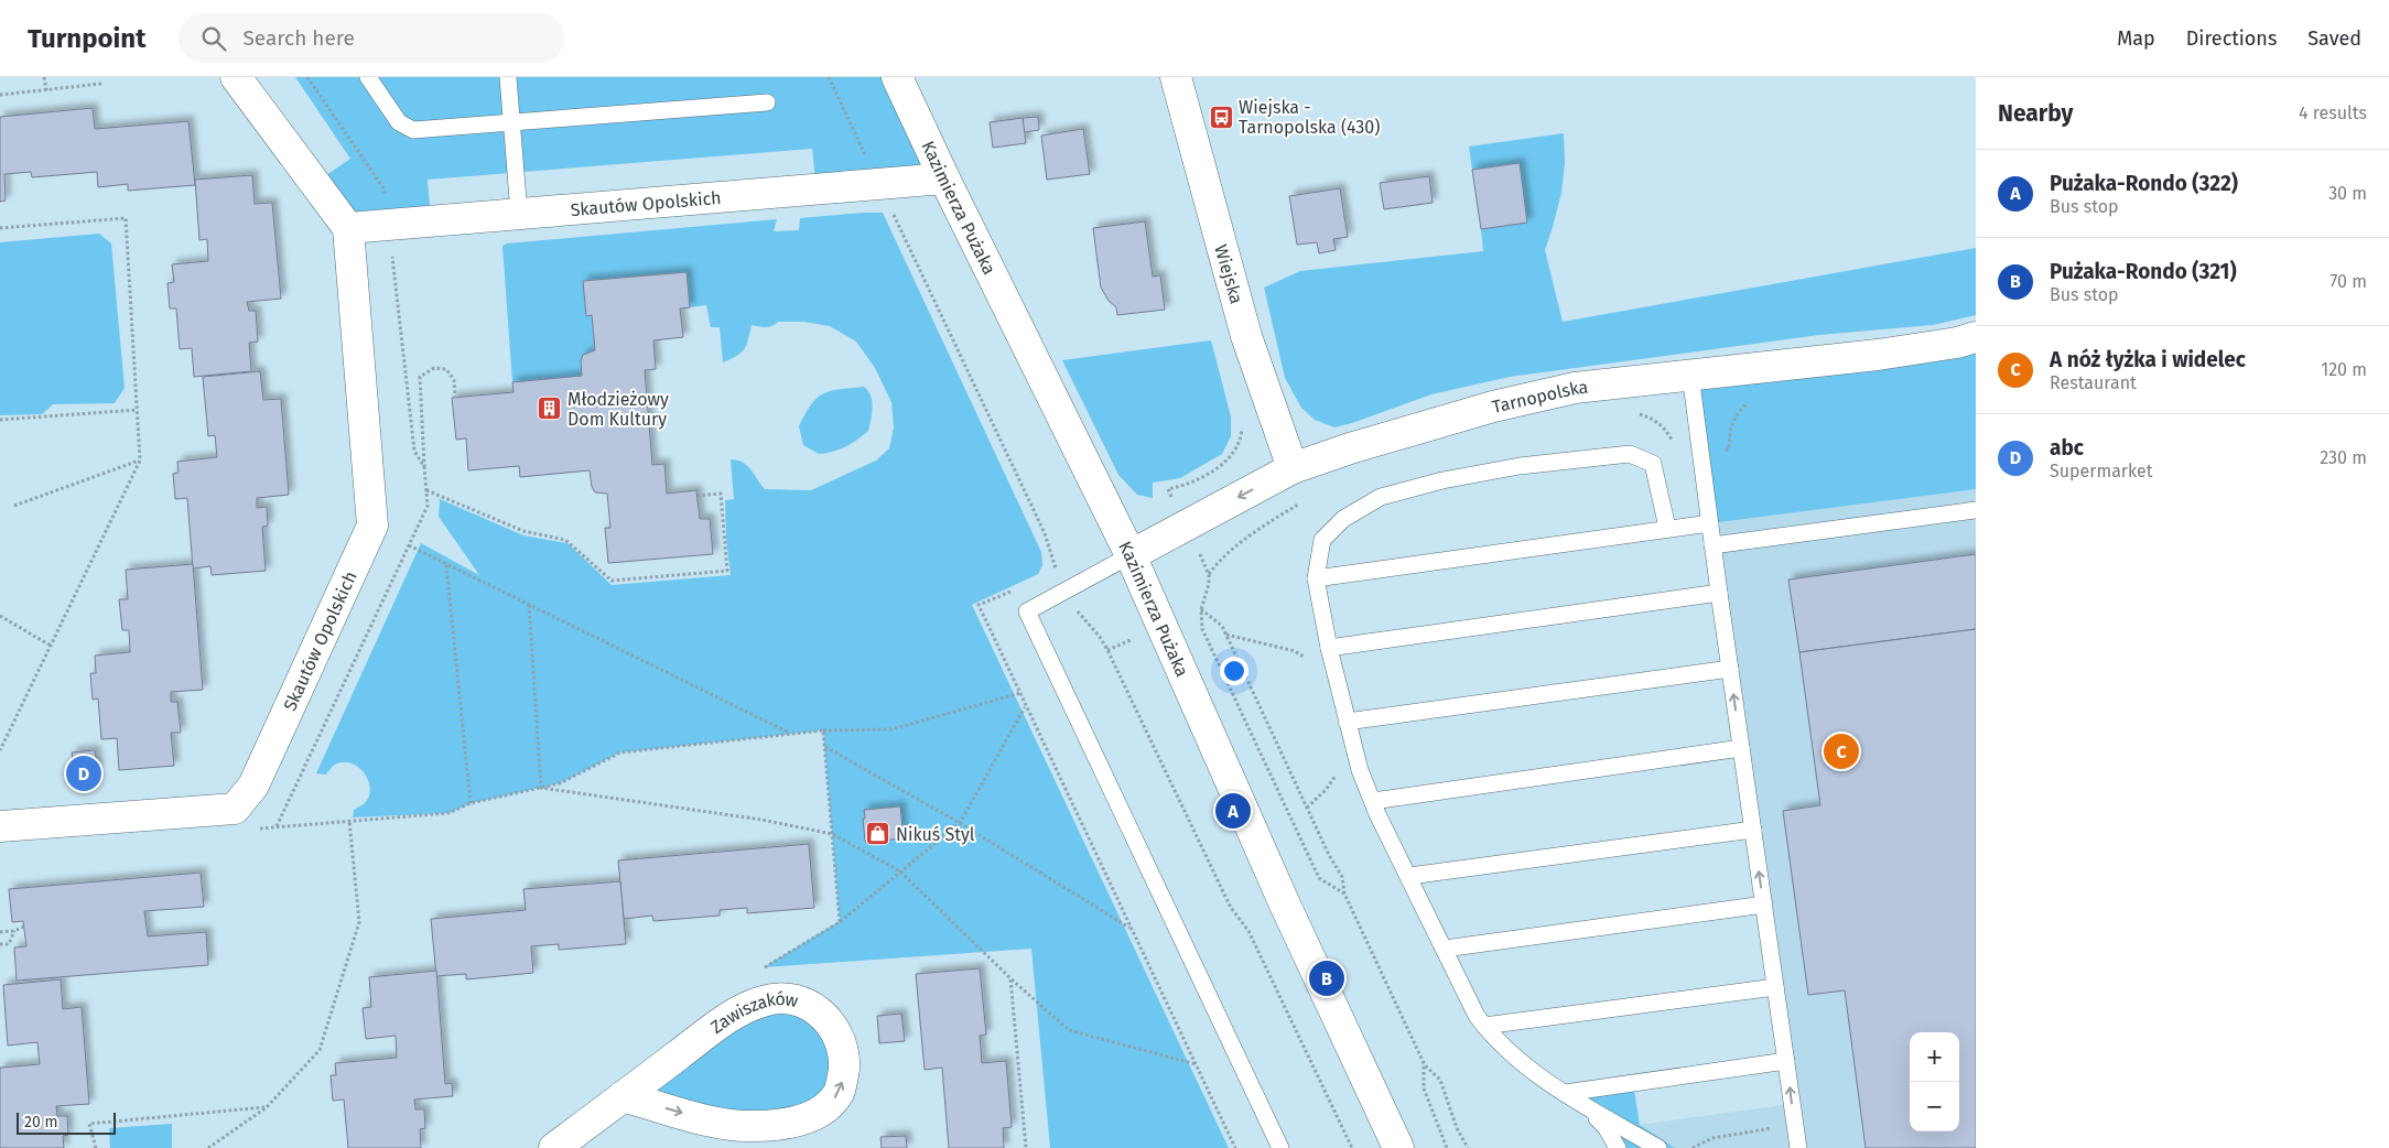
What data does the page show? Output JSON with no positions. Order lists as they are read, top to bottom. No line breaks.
{"streets":{"street":["Skautów Opolskich","Kazimierza Pużaka","Wiejska","Tarnopolska","Zawiszaków"]},"crossings":[["Skautów Opolskich","Kazimierza Pużaka"],["Kazimierza Pużaka","Tarnopolska"],["Wiejska","Tarnopolska"]],"places":{"bus stop":["Wiejska - Tarnopolska (430)"],"building":["Młodzieżowy Dom Kultury"],"shop":["Nikuś Styl"]},"scale_bar":"20 m","page":{"header":"Turnpoint","search":"Search here","nav":["Map","Directions","Saved"],"heading":["Nearby","4 results"],"list":[{"mark":"A","name":"Pużaka-Rondo (322)","note":"Bus stop","value":"30 m"},{"mark":"B","name":"Pużaka-Rondo (321)","note":"Bus stop","value":"70 m"},{"mark":"C","name":"A nóż łyżka i widelec","note":"Restaurant","value":"120 m"},{"mark":"D","name":"abc","note":"Supermarket","value":"230 m"}],"pins":["C","D","A","B"],"map_buttons":["+","−"],"scale":"20 m"}}
